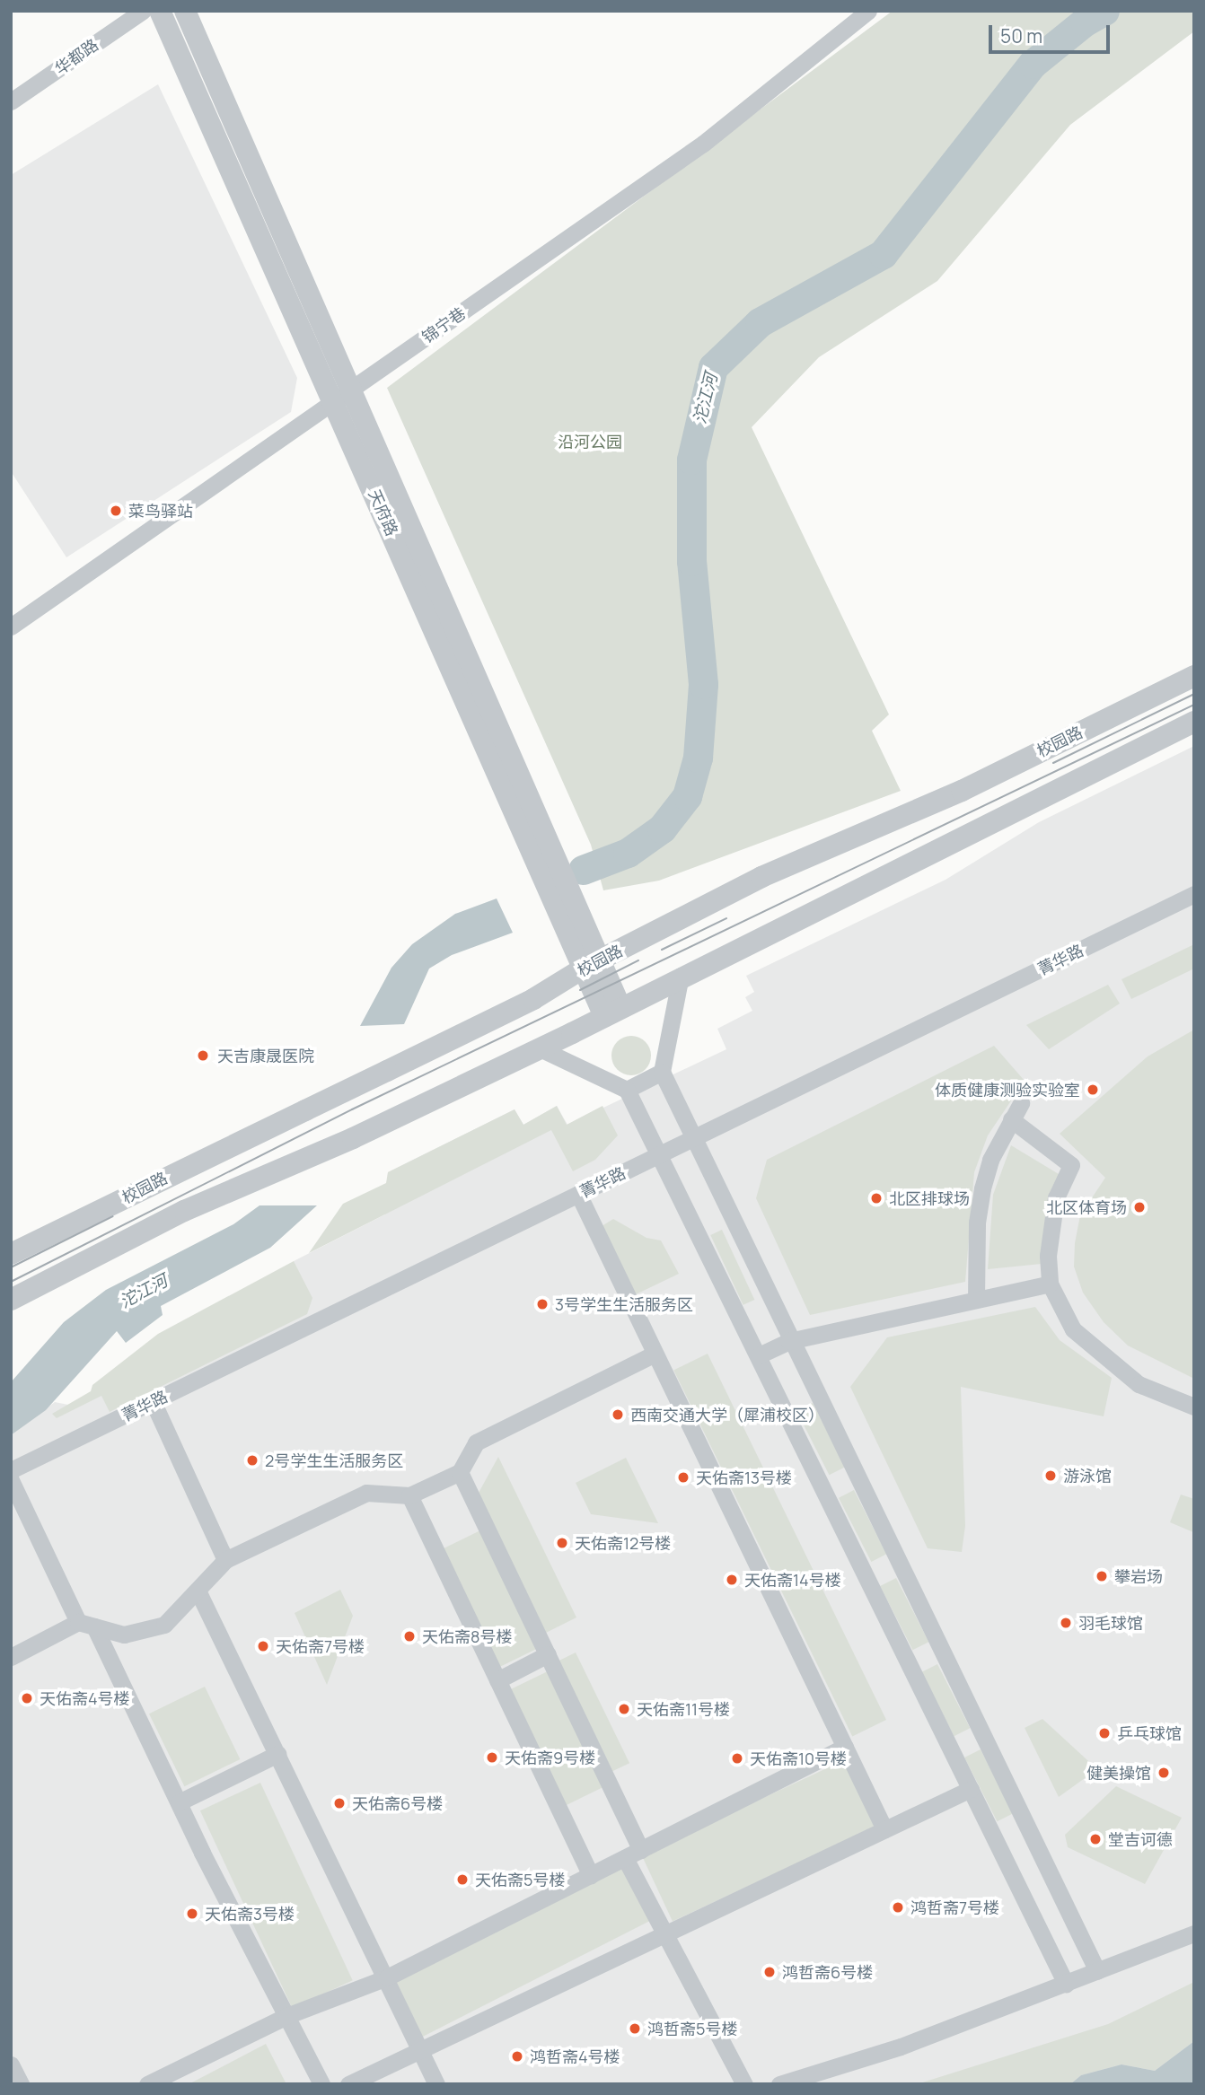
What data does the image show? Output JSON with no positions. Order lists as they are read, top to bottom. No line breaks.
{"streets":{"street":["华都路","锦宁巷","天府路","校园路","菁华路"]},"crossings":[["锦宁巷","天府路"],["天府路","校园路"]],"water":["沱江河"],"parks":["沿河公园"],"places":["菜鸟驿站","天吉康晟医院","体质健康测验实验室","北区排球场","北区体育场","3号学生生活服务区","西南交通大学（犀浦校区）","2号学生生活服务区","游泳馆","天佑斋13号楼","天佑斋12号楼","攀岩场","天佑斋14号楼","羽毛球馆","天佑斋8号楼","天佑斋7号楼","天佑斋4号楼","天佑斋11号楼","乒乓球馆","天佑斋9号楼","天佑斋10号楼","健美操馆","天佑斋6号楼","堂吉诃德","天佑斋5号楼","鸿哲斋7号楼","天佑斋3号楼","鸿哲斋6号楼","鸿哲斋5号楼","鸿哲斋4号楼"],"scale_bar":"50 m"}
